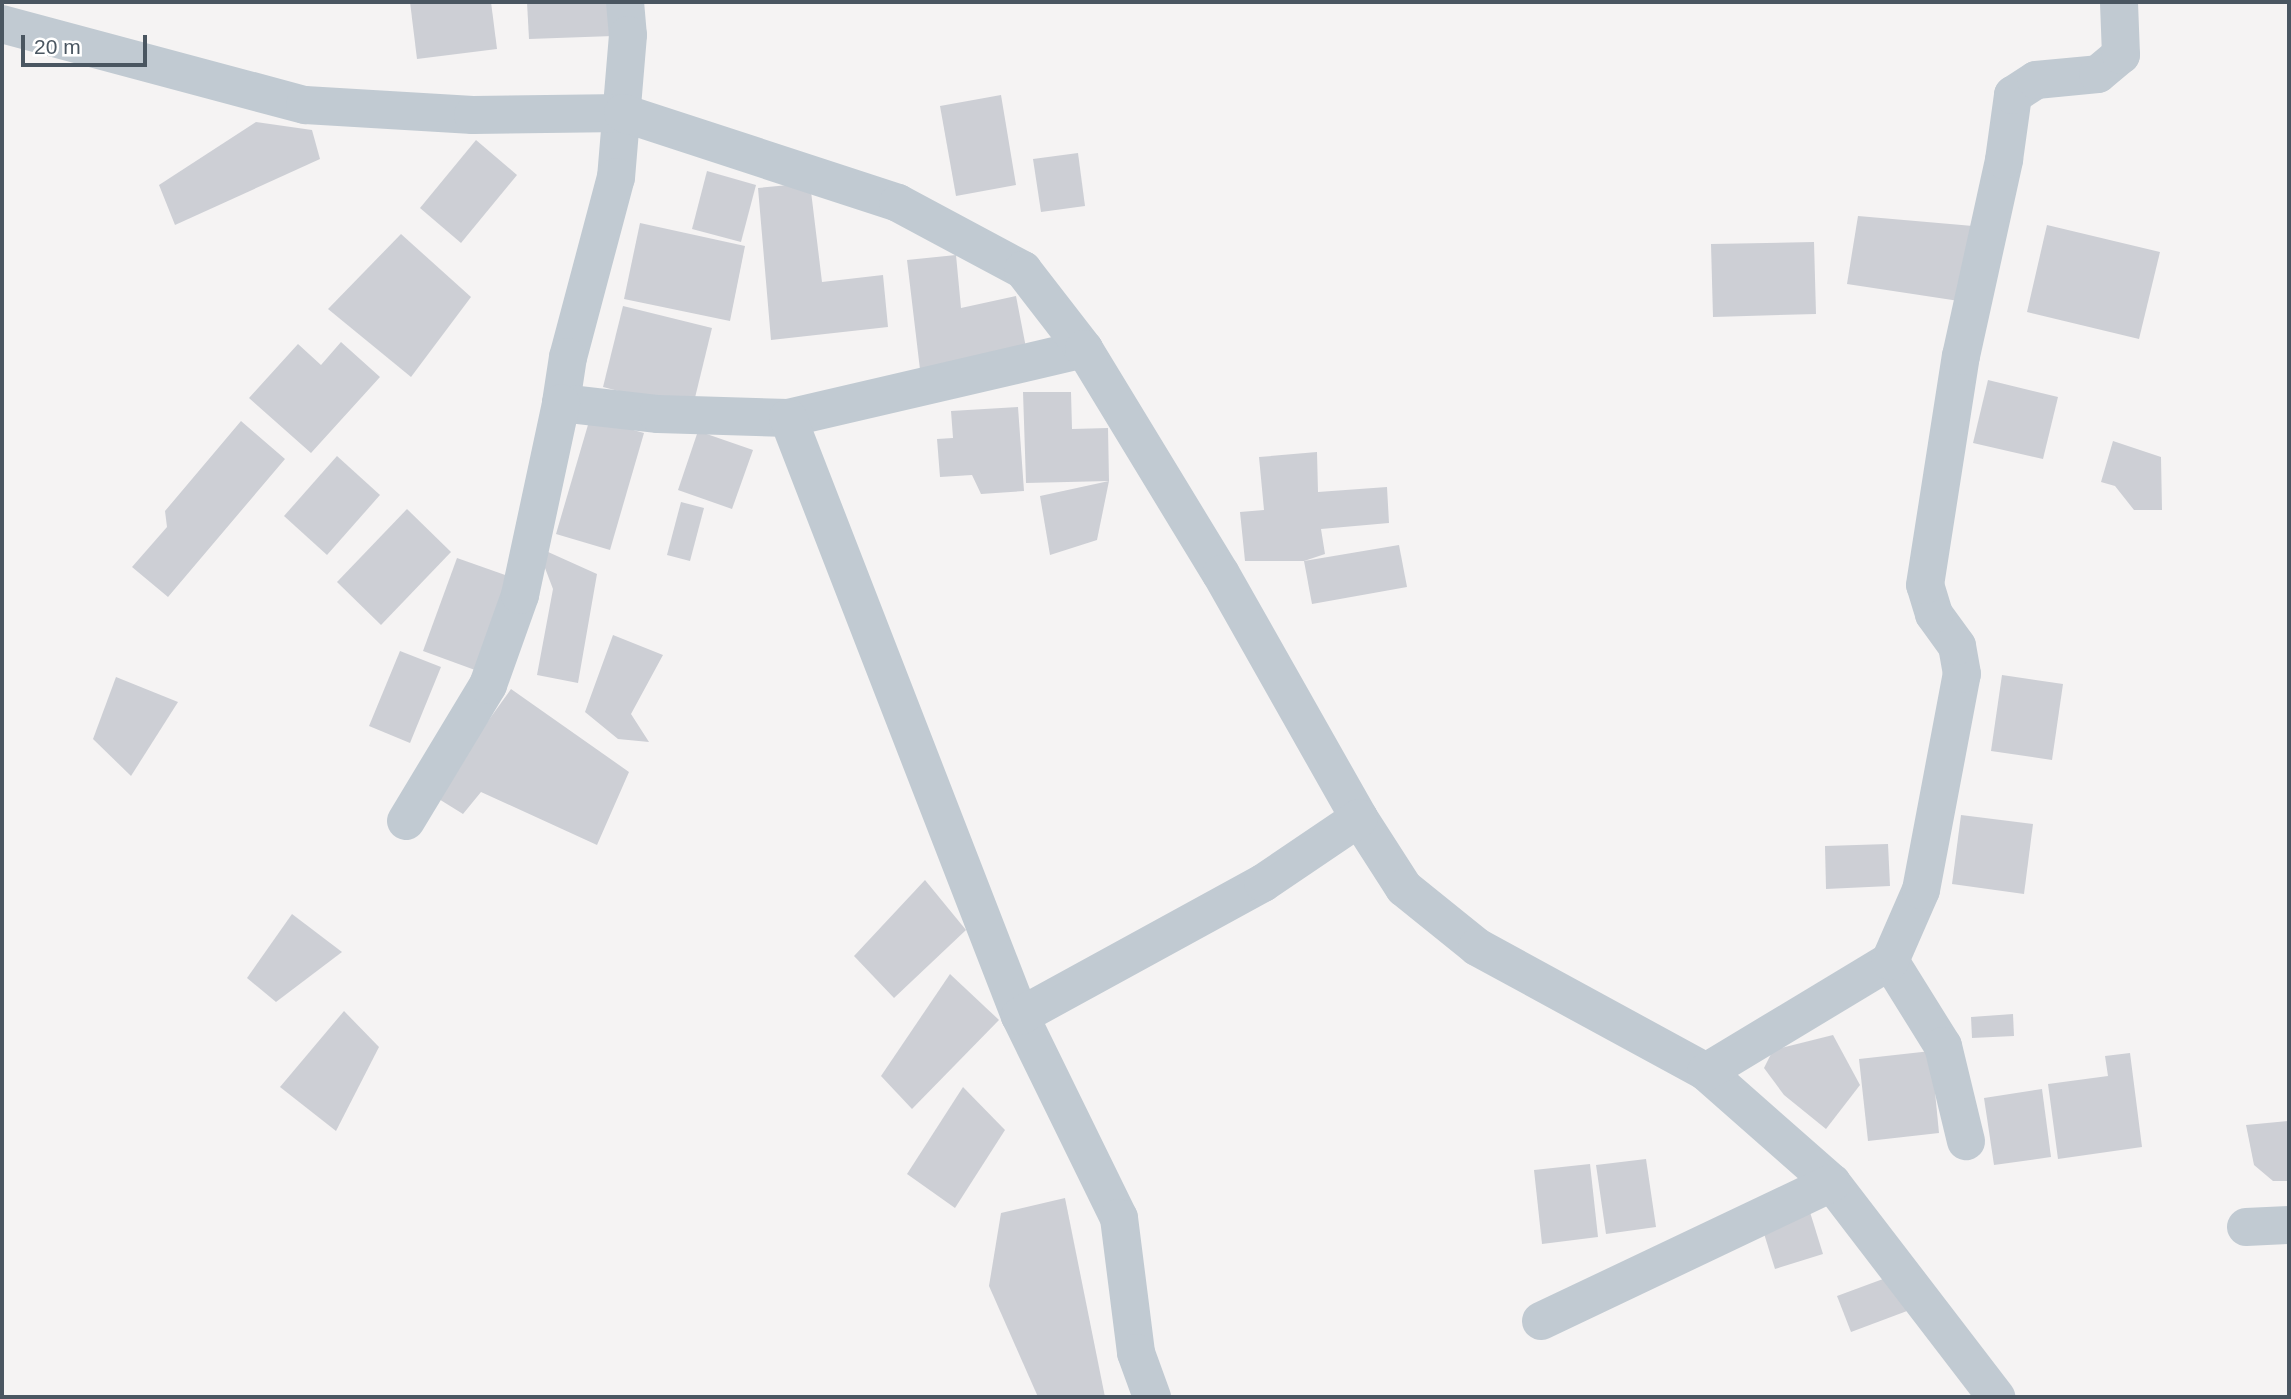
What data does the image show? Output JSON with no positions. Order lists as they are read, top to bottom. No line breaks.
{"scale_bar":"20 m"}
